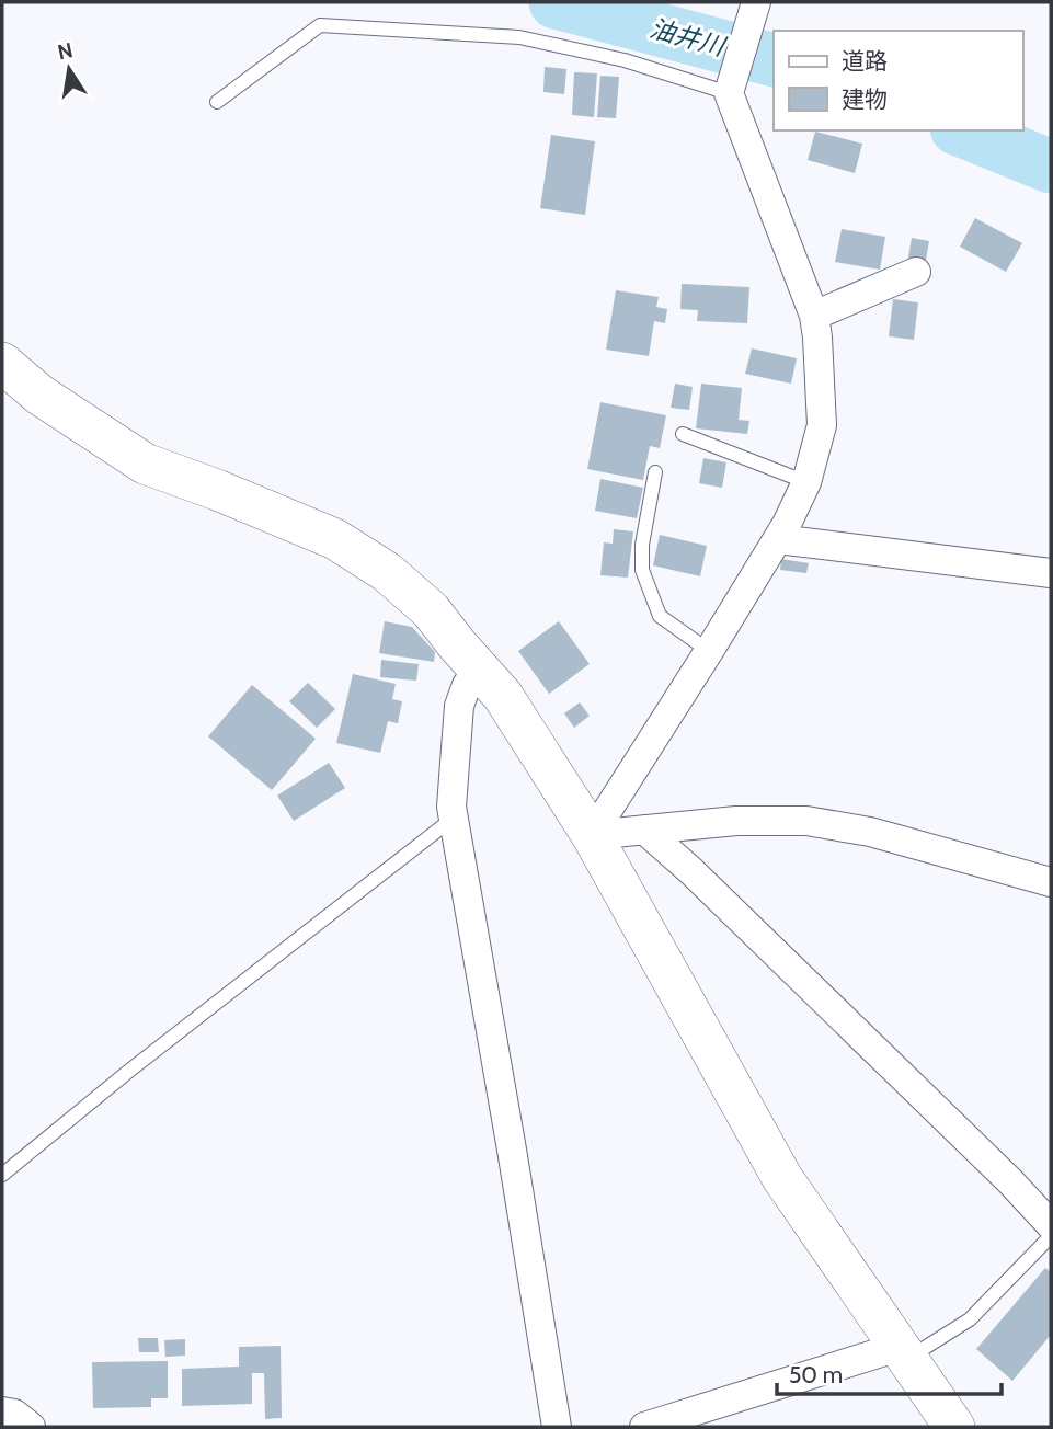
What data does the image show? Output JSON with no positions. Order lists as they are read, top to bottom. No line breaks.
{"water":["油井川"],"legend":["道路","建物"],"scale_bar":"50 m","north":"top"}
